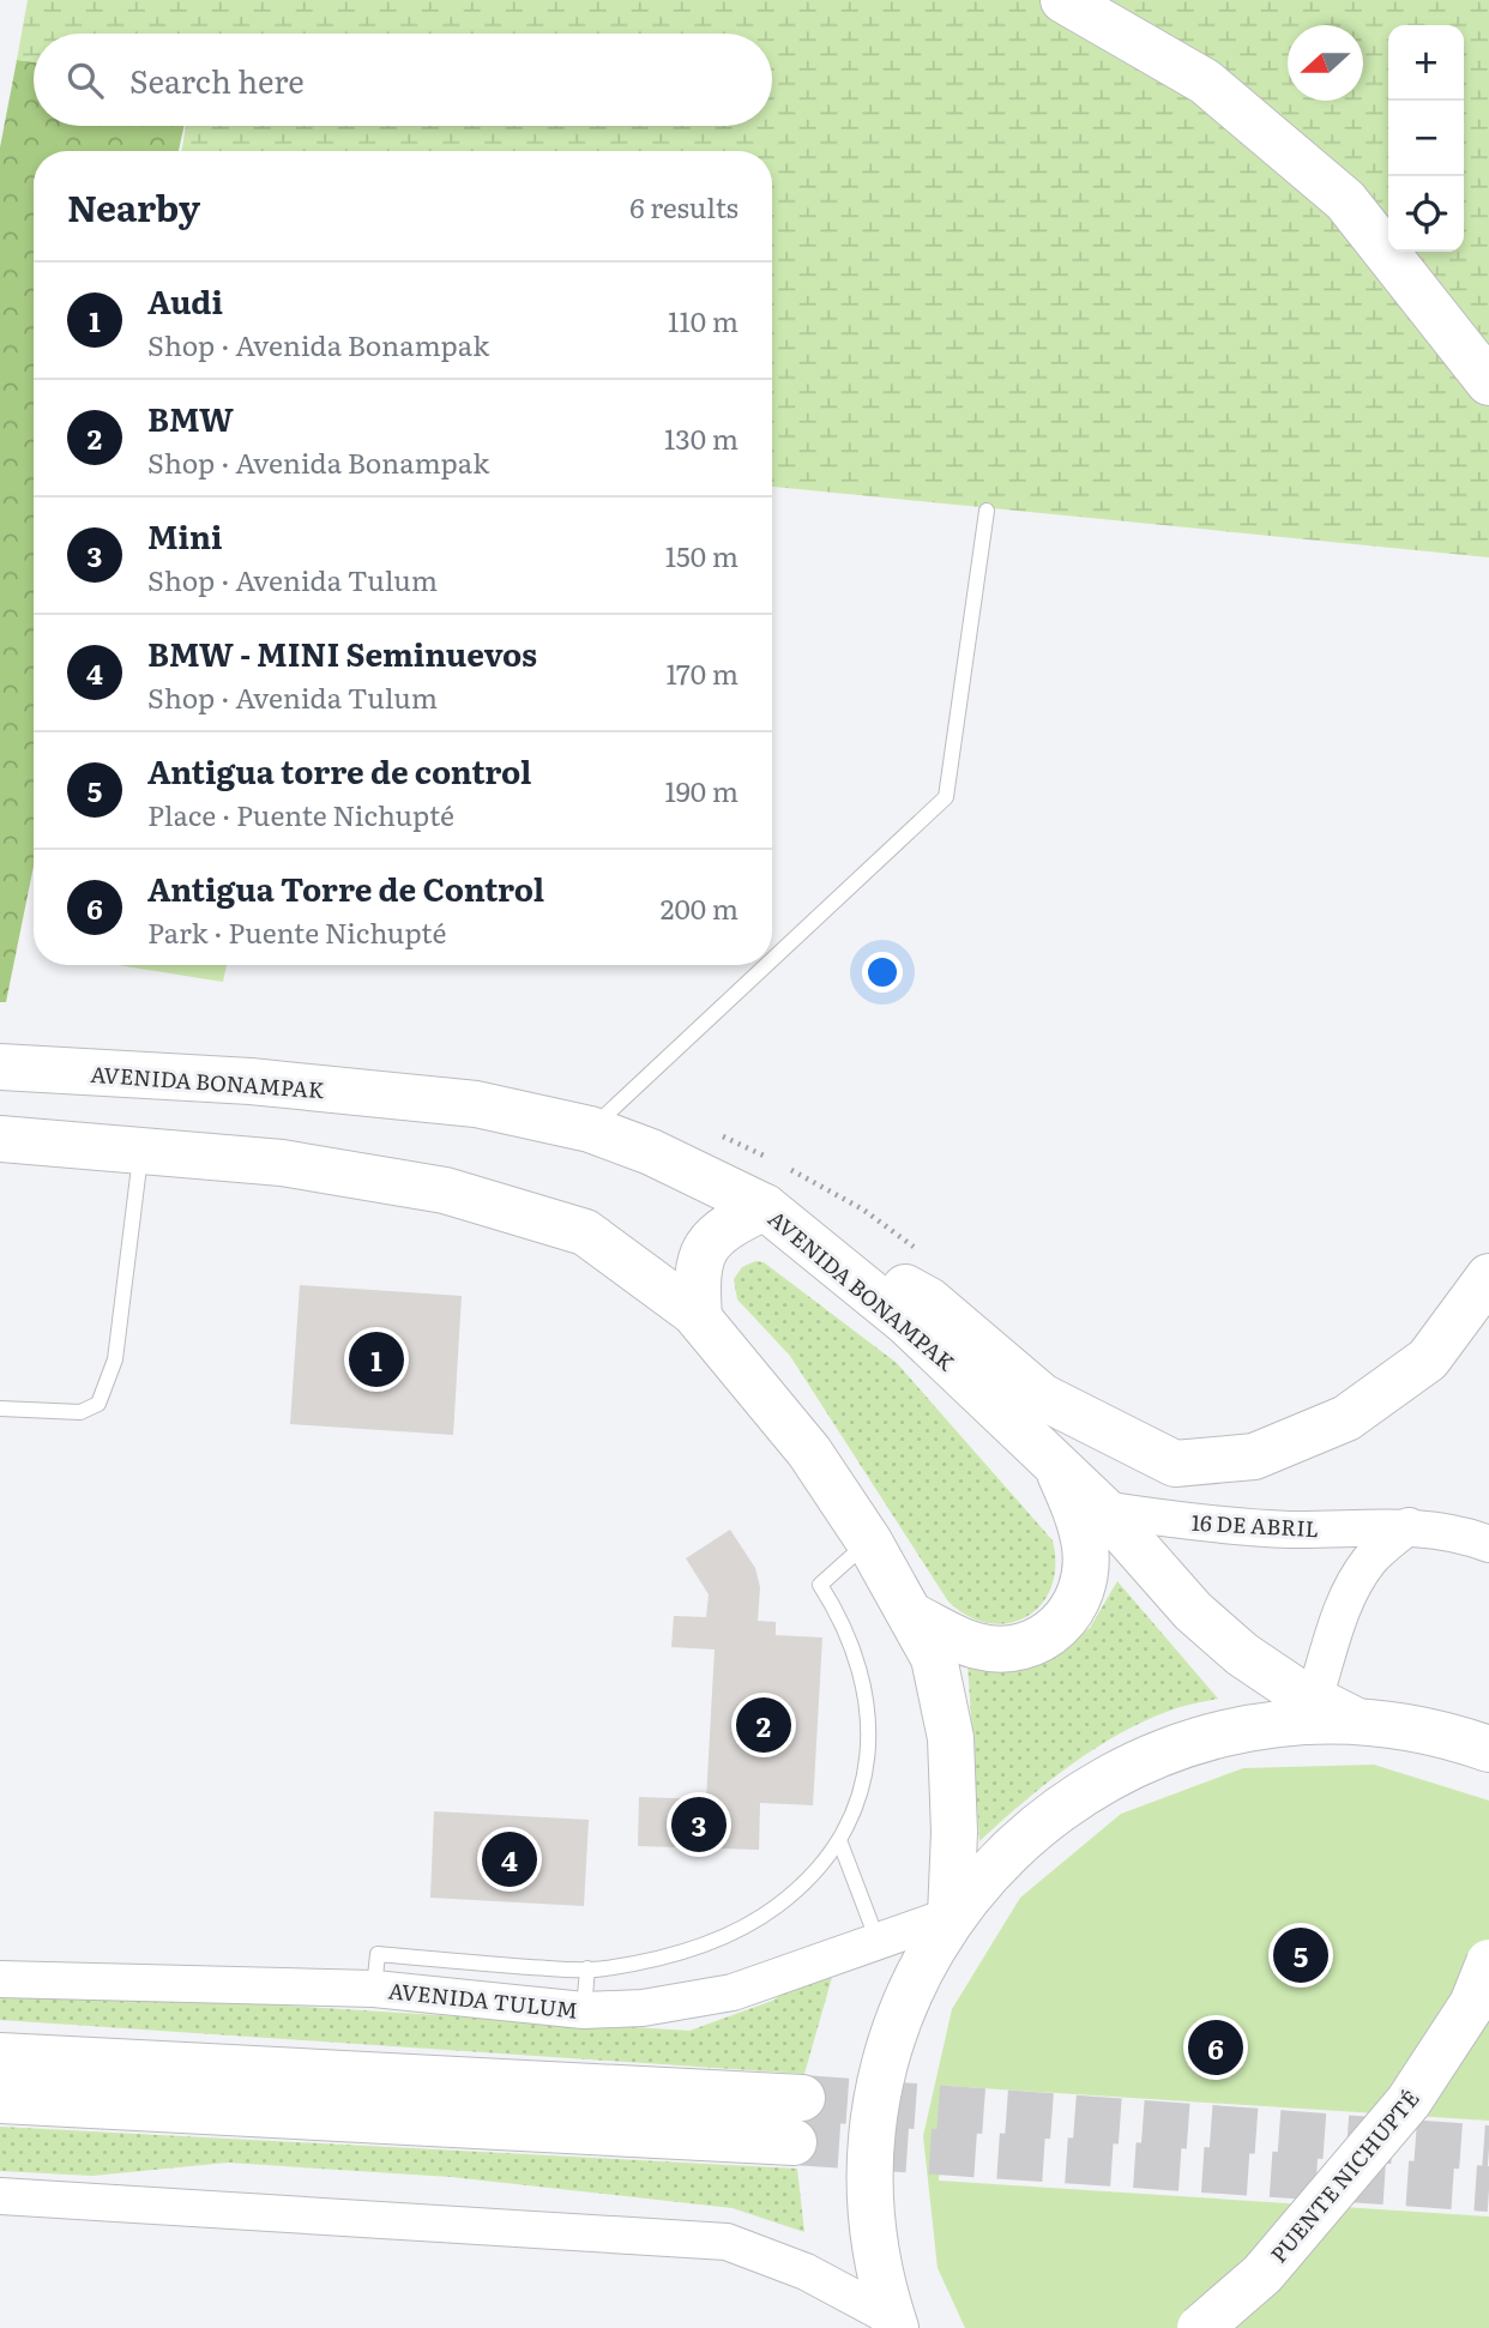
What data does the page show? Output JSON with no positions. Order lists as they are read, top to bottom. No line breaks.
{"streets":{"main road":["AVENIDA BONAMPAK","PUENTE NICHUPTÉ"],"street":["16 DE ABRIL","AVENIDA TULUM"]},"crossings":[["AVENIDA BONAMPAK","16 DE ABRIL"]],"north":"left","page":{"map_buttons":["+","−"],"search":"Search here","heading":["Nearby","6 results"],"list":[{"mark":"1","name":"Audi","note":"Shop · Avenida Bonampak","value":"110 m"},{"mark":"2","name":"BMW","note":"Shop · Avenida Bonampak","value":"130 m"},{"mark":"3","name":"Mini","note":"Shop · Avenida Tulum","value":"150 m"},{"mark":"4","name":"BMW - MINI Seminuevos","note":"Shop · Avenida Tulum","value":"170 m"},{"mark":"5","name":"Antigua torre de control","note":"Place · Puente Nichupté","value":"190 m"},{"mark":"6","name":"Antigua Torre de Control","note":"Park · Puente Nichupté","value":"200 m"}],"pins":["1","2","3","4","5","6"]}}
